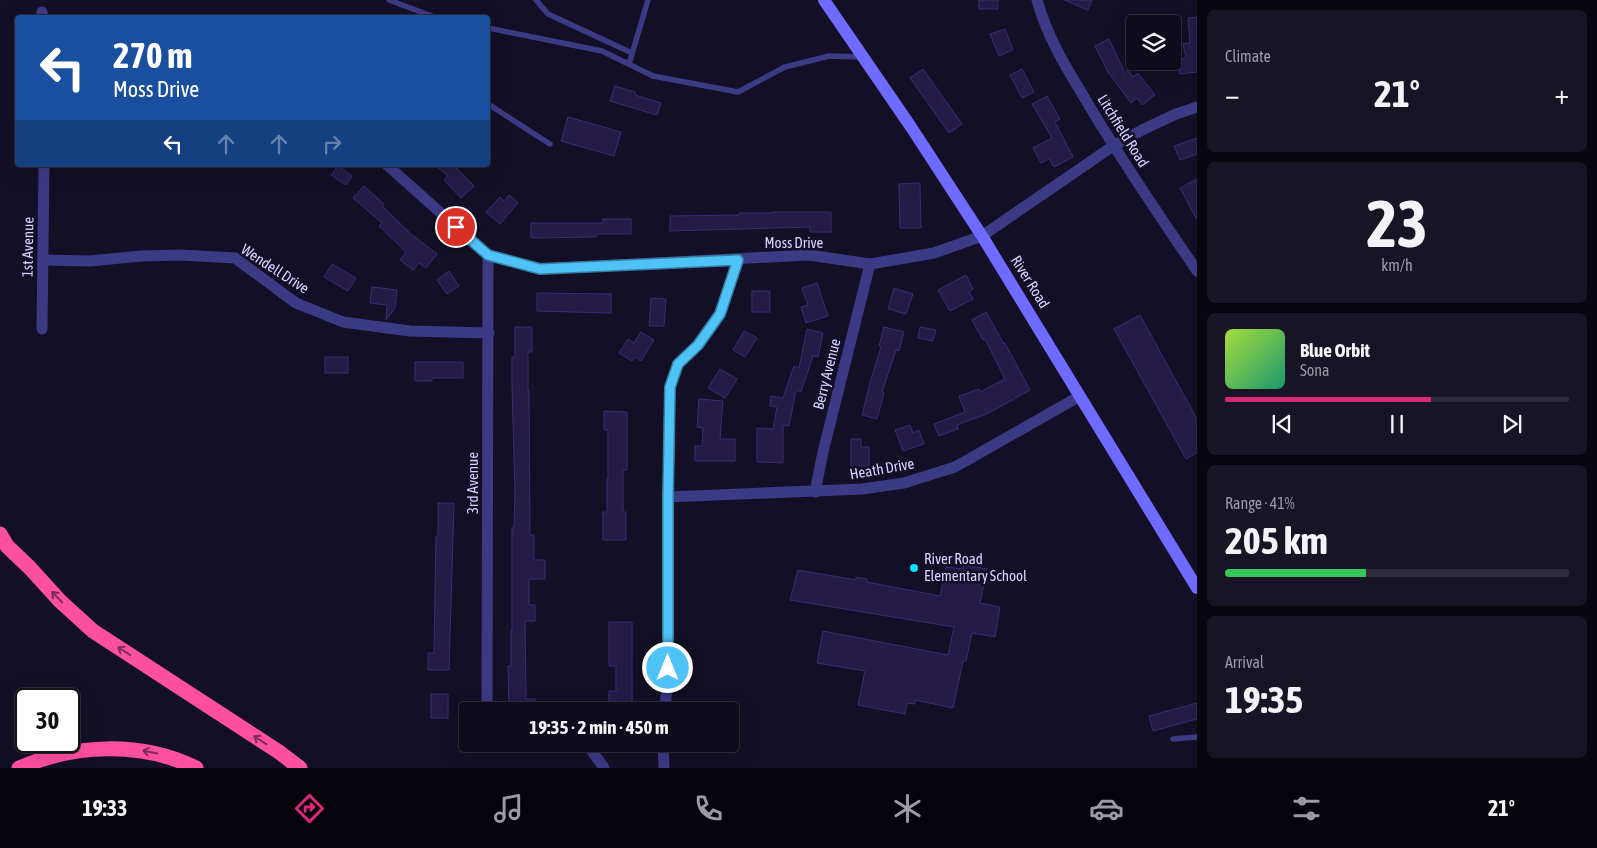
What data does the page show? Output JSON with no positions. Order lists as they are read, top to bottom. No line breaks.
{"streets":{"main road":["River Road"],"street":["Litchfield Road","Moss Drive","1st Avenue","Wendell Drive","Berry Avenue","Heath Drive","3rd Avenue"]},"crossings":[["Litchfield Road","Moss Drive"],["Moss Drive","River Road"],["Moss Drive","Berry Avenue"],["Moss Drive","3rd Avenue"],["1st Avenue","Wendell Drive"],["Wendell Drive","3rd Avenue"],["River Road","Heath Drive"],["Berry Avenue","Heath Drive"]],"places":["River Road Elementary School"],"page":{"tile":["Climate",["23","km/h"],["Range · 41%","205 km"],["Arrival","19:35"]],"turn":["270 m","Moss Drive"],"heat":["−","21°","+"],"song":["Blue Orbit","Sona"],"limit":"30","trip":"19:35 · 2 min · 450 m","tabs":["19:33","21°"]}}
